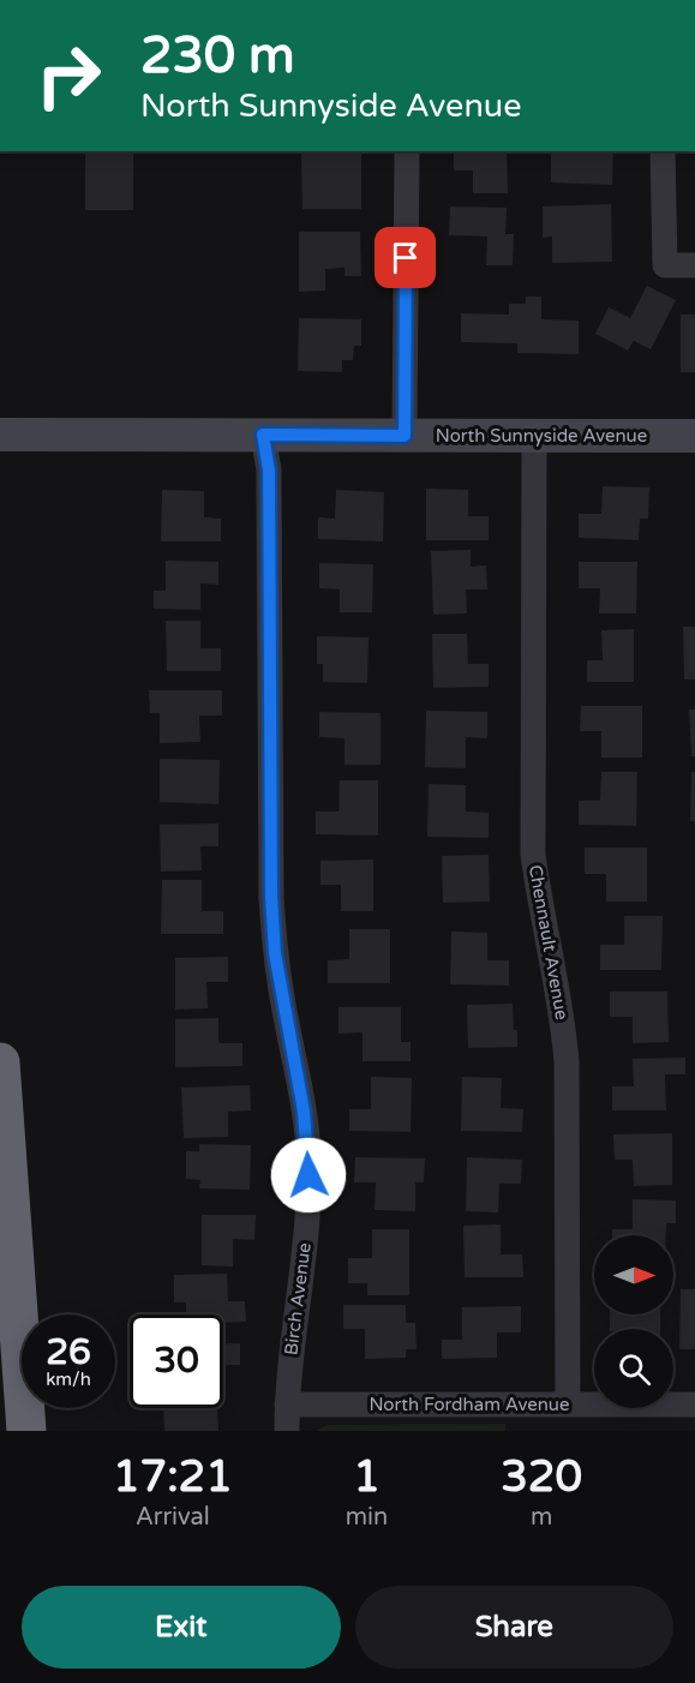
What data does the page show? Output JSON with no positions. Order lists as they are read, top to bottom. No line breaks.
{"streets":{"main road":["North Sunnyside Avenue"],"street":["Chennault Avenue","Birch Avenue","North Fordham Avenue"]},"crossings":[["North Sunnyside Avenue","Chennault Avenue"],["North Sunnyside Avenue","Birch Avenue"],["Chennault Avenue","North Fordham Avenue"],["Birch Avenue","North Fordham Avenue"]],"north":"right","page":{"turn":["230 m","North Sunnyside Avenue"],"speed":"26 km/h","limit":"30","eta":["17:21","Arrival","1","min","320","m"],"buttons":["Exit","Share"]}}
